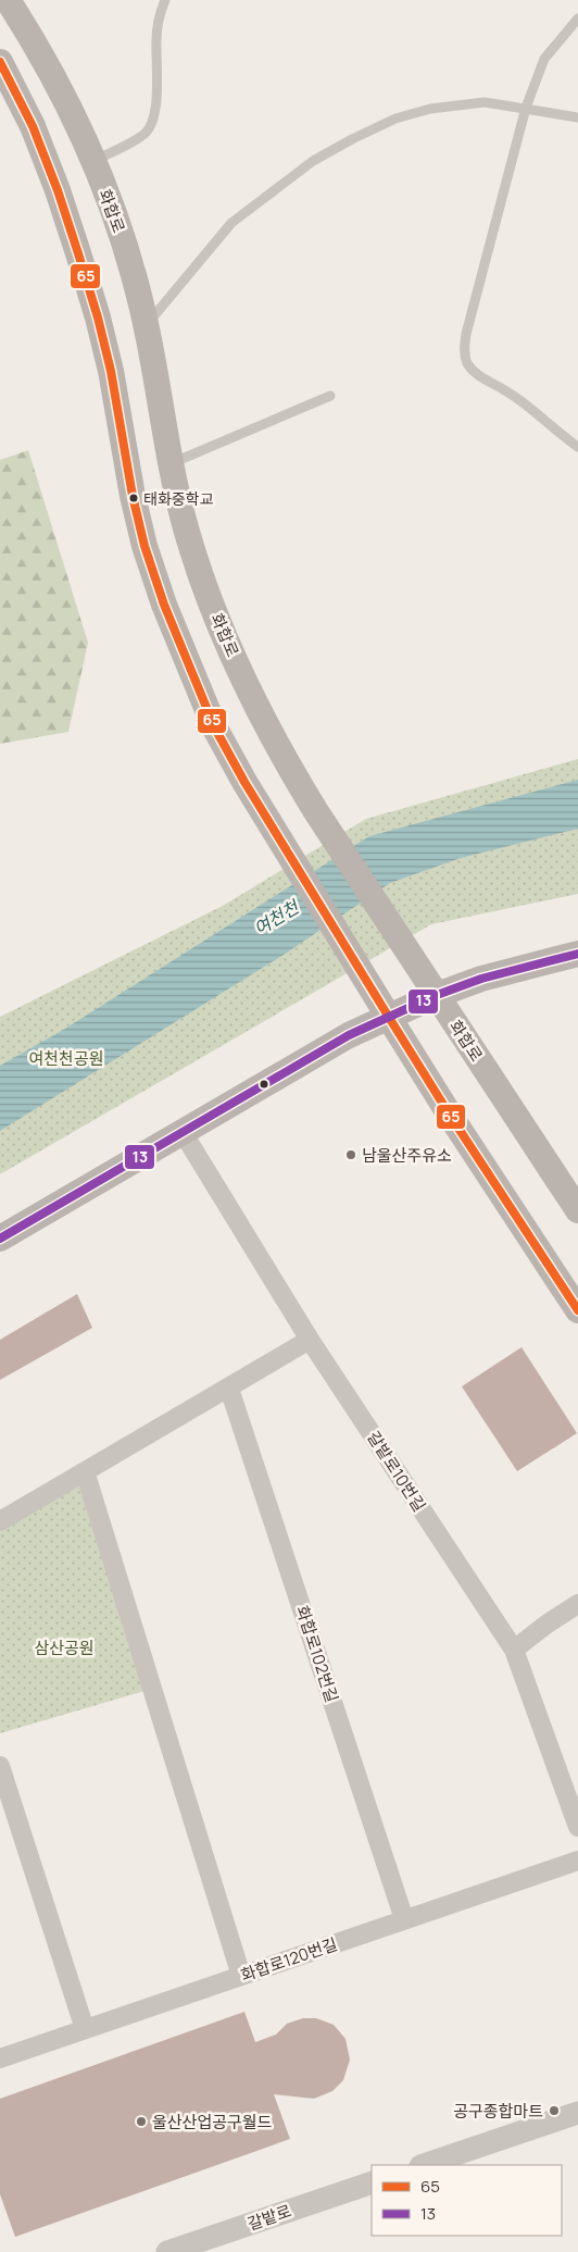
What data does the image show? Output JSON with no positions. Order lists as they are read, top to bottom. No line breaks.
{"streets":{"main road":["화합로"],"street":["갈밭로10번길","화합로102번길","화합로120번길","갈밭로"]},"crossings":[["화합로102번길","화합로120번길"]],"water":["여천천"],"parks":["여천천공원","삼산공원"],"places":["태화중학교","남울산주유소","공구종합마트","울산산업공구월드"],"lines":["transit line 65","transit line 13"],"legend":["65","13"]}
